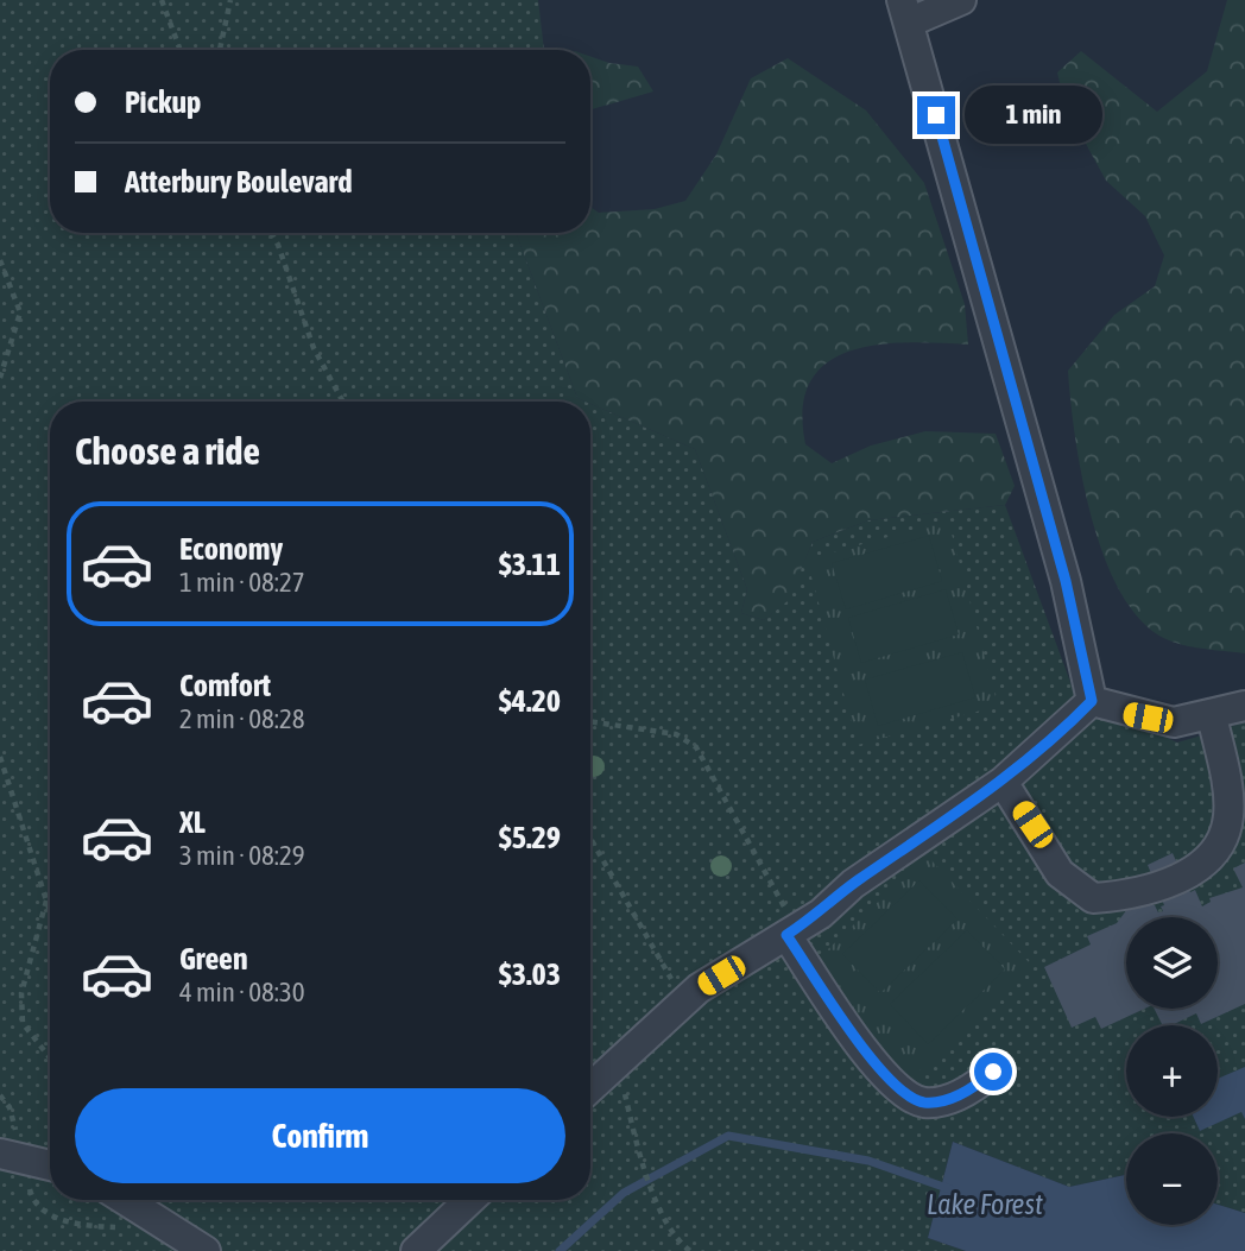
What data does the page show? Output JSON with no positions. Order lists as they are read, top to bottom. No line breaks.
{"water":["Lake Forest"],"page":{"banner":["Pickup","Atterbury Boulevard"],"bubble":"1 min","heading":"Choose a ride","list":[{"name":"Economy","note":"1 min · 08:27","value":"$3.11"},{"name":"Comfort","note":"2 min · 08:28","value":"$4.20"},{"name":"XL","note":"3 min · 08:29","value":"$5.29"},{"name":"Green","note":"4 min · 08:30","value":"$3.03"}],"map_buttons":["+","−"],"buttons":"Confirm"}}
